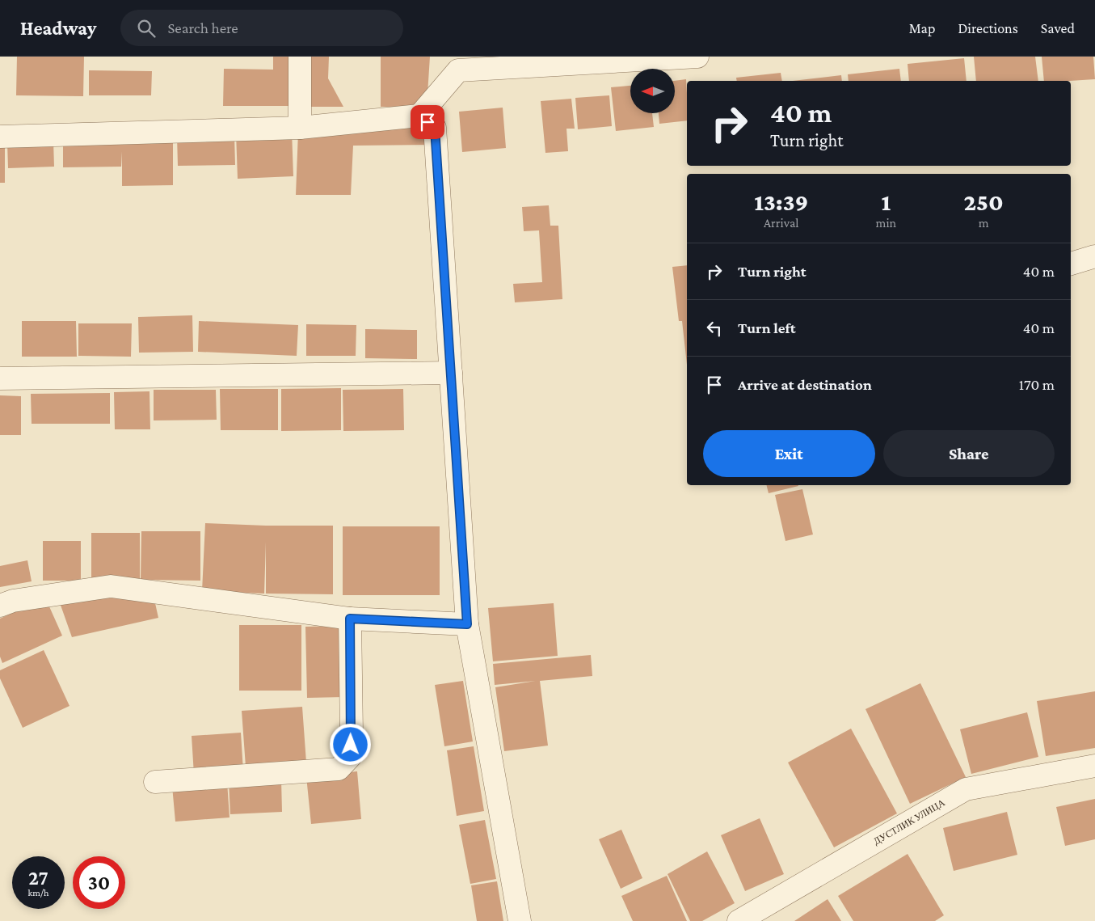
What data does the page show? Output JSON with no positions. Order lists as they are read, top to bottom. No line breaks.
{"streets":{"street":["ДУСТЛИК УЛИЦА"]},"north":"left","page":{"header":"Headway","search":"Search here","nav":["Map","Directions","Saved"],"turn":["40 m","Turn right"],"eta":["13:39","Arrival","1","min","250","m"],"list":[{"name":"Turn right","value":"40 m"},{"name":"Turn left","value":"40 m"},{"name":"Arrive at destination","value":"170 m"}],"buttons":["Exit","Share"],"speed":"27 km/h","limit":"30"}}
